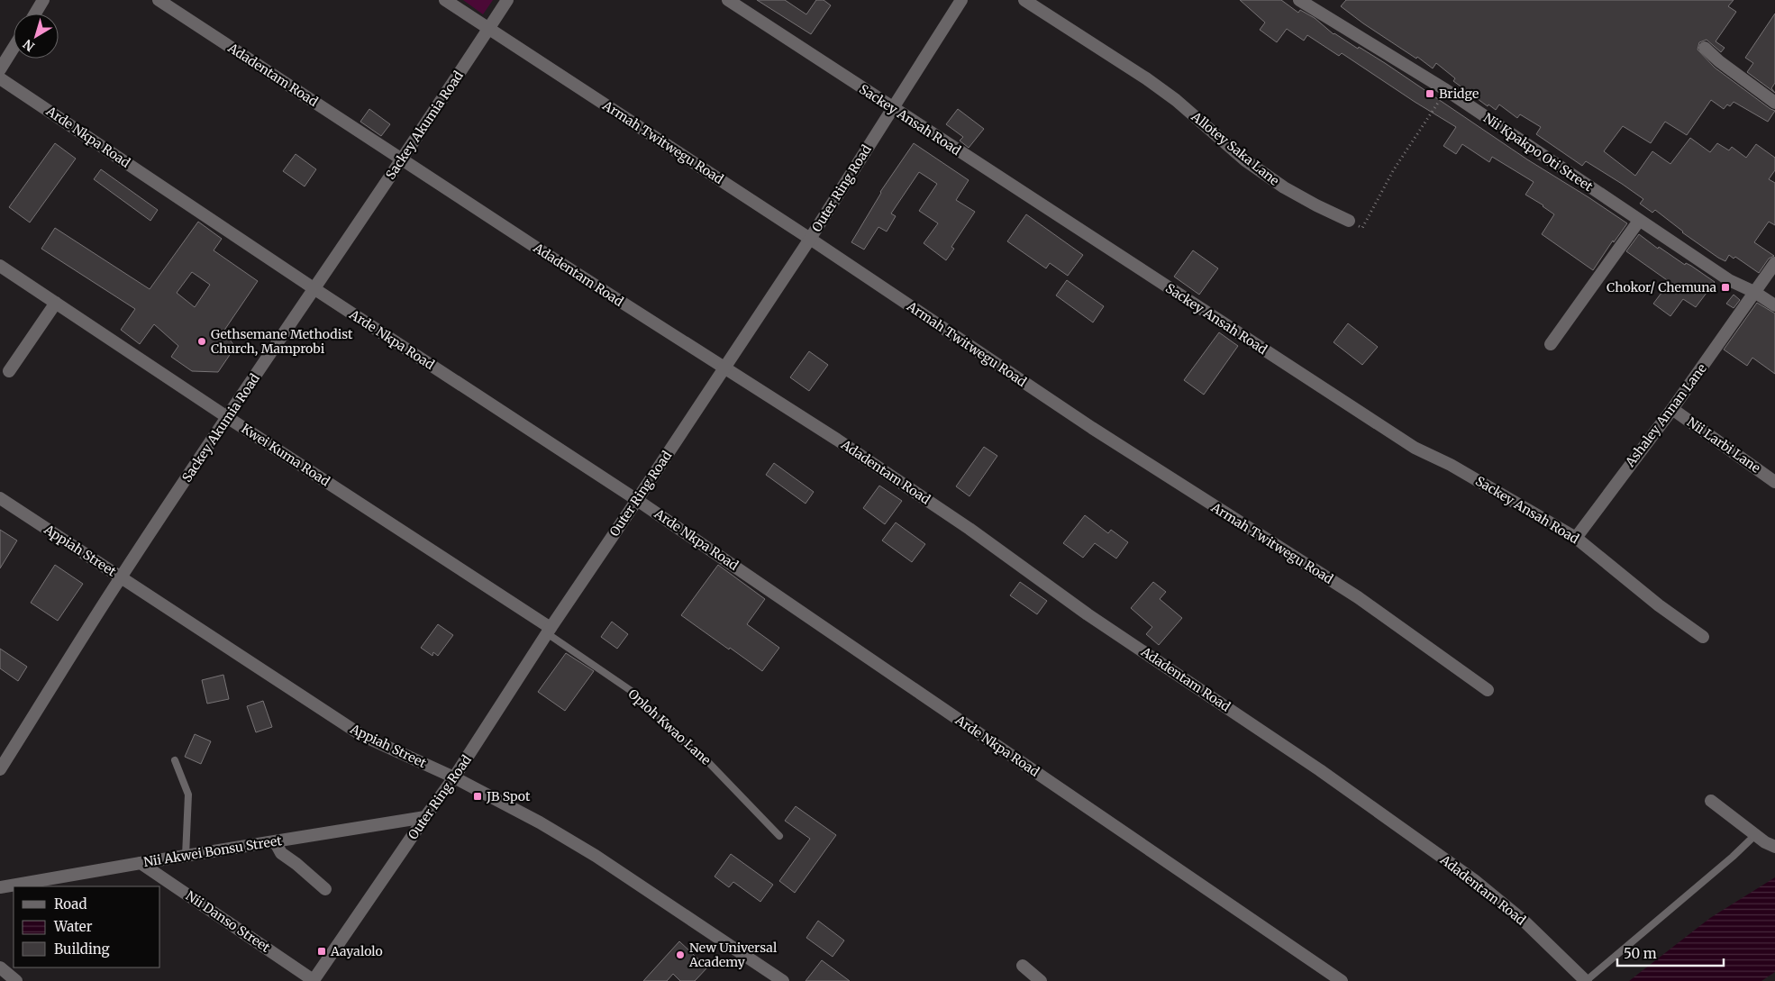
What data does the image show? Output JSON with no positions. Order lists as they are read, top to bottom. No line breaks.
{"streets":{"street":["Adadentam Road","Sackey Ansah Road","Sackey Akumia Road","Arde Nkpa Road","Armah Twitwegu Road","Allotey Saka Lane","Nii Kpakpo Oti Street","Outer Ring Road","Ashaley Annan Lane","Nii Larbi Lane","Kwei Kuma Road","Appiah Street","Nii Akwei Bonsu Street","Nii Danso Street"],"lane":["Oploh Kwao Lane"]},"crossings":[["Adadentam Road","Sackey Akumia Road"],["Adadentam Road","Outer Ring Road"],["Sackey Ansah Road","Outer Ring Road"],["Sackey Ansah Road","Ashaley Annan Lane"],["Sackey Akumia Road","Arde Nkpa Road"],["Sackey Akumia Road","Armah Twitwegu Road"],["Sackey Akumia Road","Kwei Kuma Road"],["Sackey Akumia Road","Appiah Street"],["Arde Nkpa Road","Outer Ring Road"],["Armah Twitwegu Road","Outer Ring Road"],["Nii Kpakpo Oti Street","Ashaley Annan Lane"],["Outer Ring Road","Kwei Kuma Road"],["Outer Ring Road","Appiah Street"],["Outer Ring Road","Oploh Kwao Lane"],["Outer Ring Road","Nii Akwei Bonsu Street"],["Outer Ring Road","Nii Danso Street"],["Ashaley Annan Lane","Nii Larbi Lane"],["Kwei Kuma Road","Oploh Kwao Lane"],["Nii Akwei Bonsu Street","Nii Danso Street"]],"places":{"transit":["Bridge","Chokor/ Chemuna","JB Spot","Aayalolo"],"other":["Gethsemane Methodist Church, Mamprobi","New Universal Academy"]},"legend":["Road","Water","Building"],"scale_bar":"50 m","north":"bottom left"}
